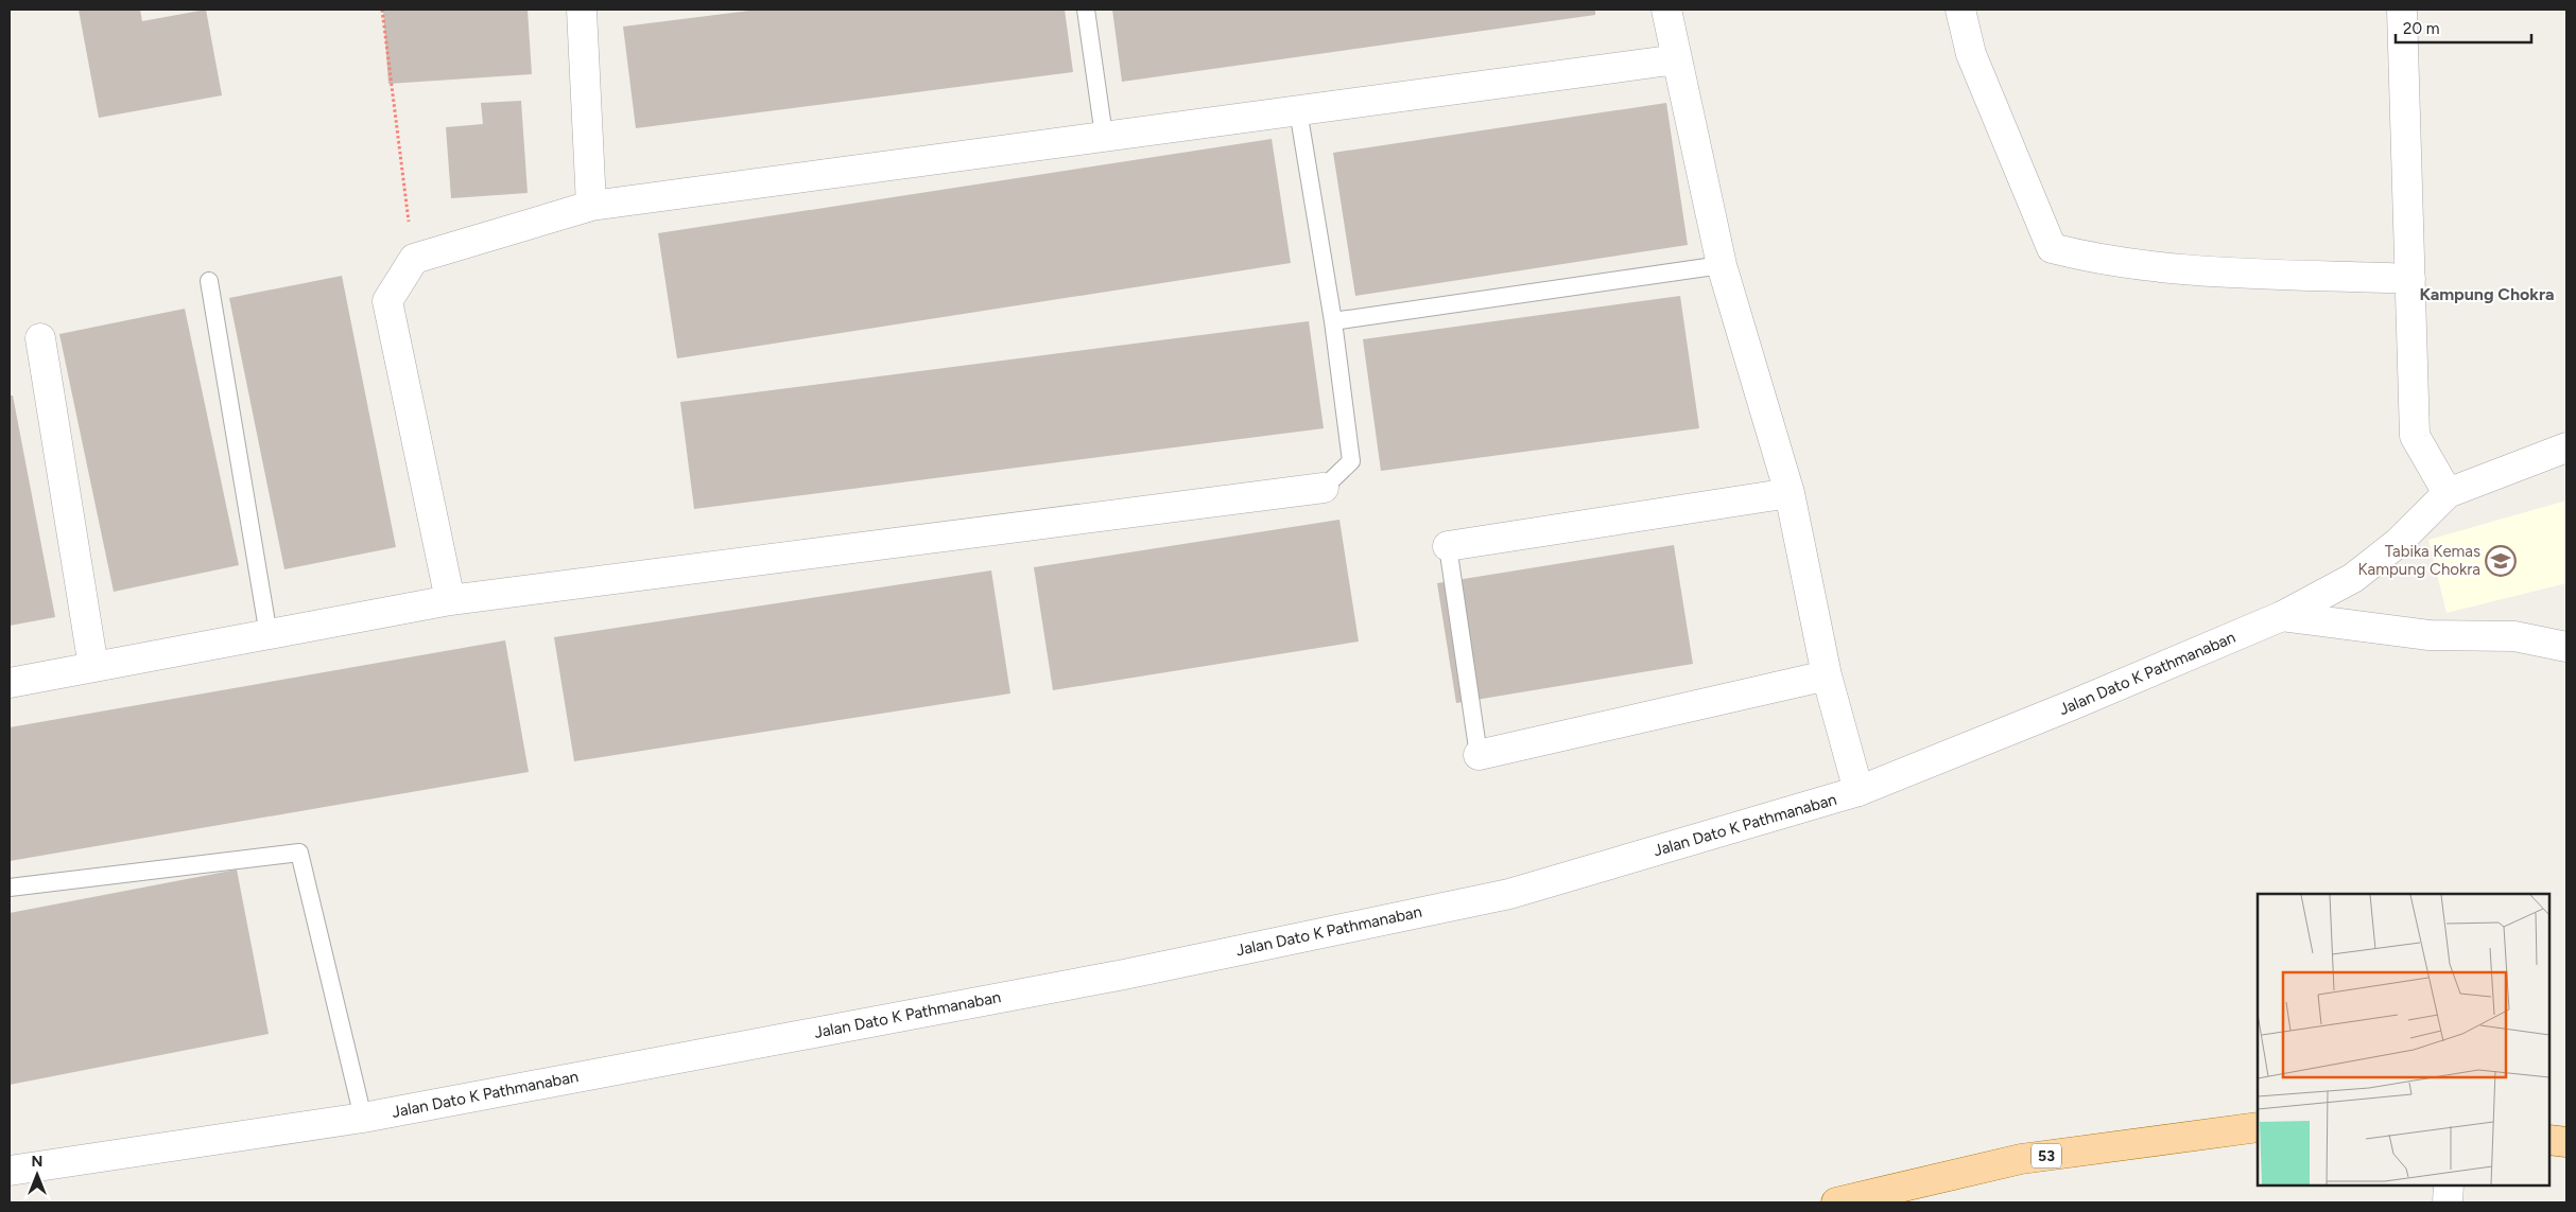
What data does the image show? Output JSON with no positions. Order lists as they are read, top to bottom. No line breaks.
{"streets":{"main road":["53"],"street":["Jalan Dato K Pathmanaban"]},"districts":["Kampung Chokra"],"places":{"school or university":["Tabika Kemas Kampung Chokra"]},"scale_bar":"20 m","north":"top"}
